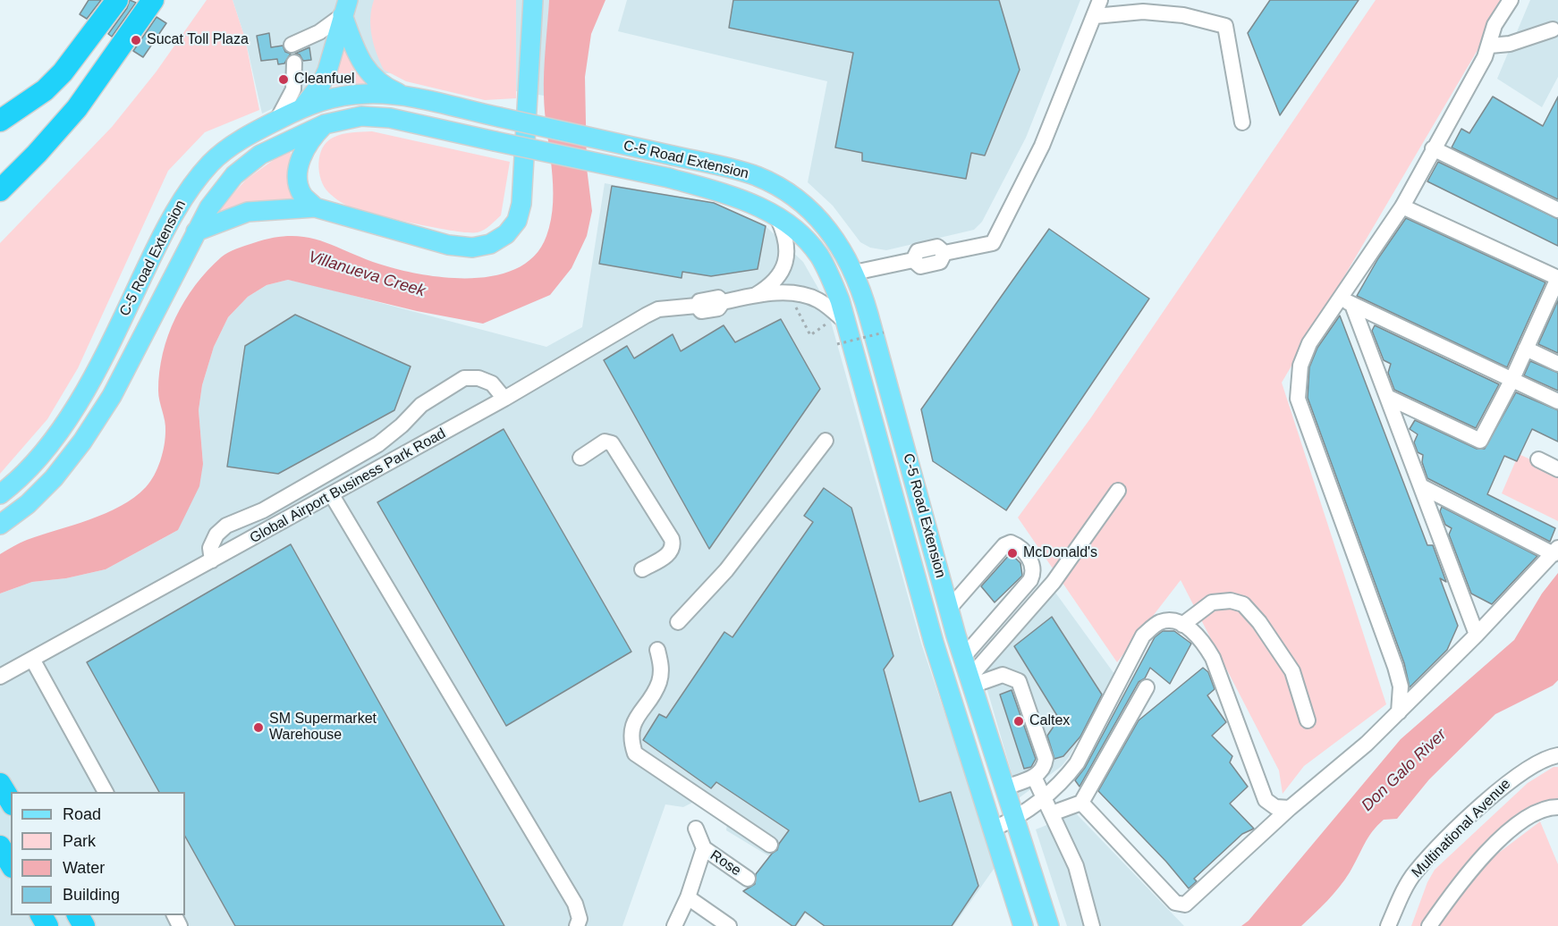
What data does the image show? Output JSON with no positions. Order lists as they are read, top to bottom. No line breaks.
{"streets":{"main road":["C-5 Road Extension"],"street":["Global Airport Business Park Road","Multinational Avenue","Rose"]},"crossings":[["C-5 Road Extension","Global Airport Business Park Road"]],"water":["Villanueva Creek","Don Galo River"],"places":["Sucat Toll Plaza","Cleanfuel","McDonald's","Caltex","SM Supermarket Warehouse"],"legend":["Road","Park","Water","Building"]}
